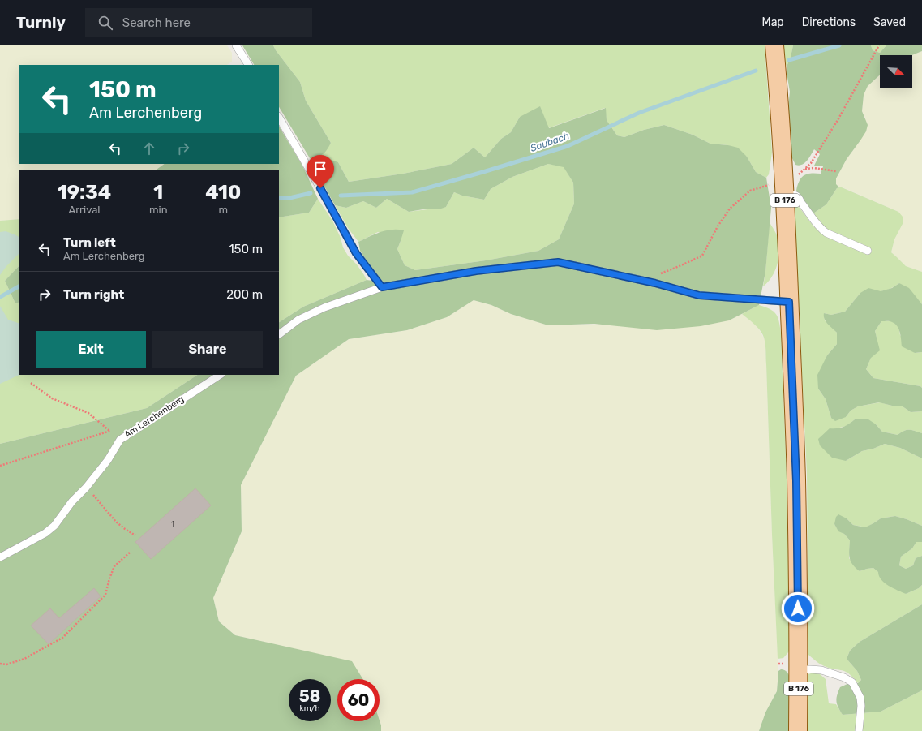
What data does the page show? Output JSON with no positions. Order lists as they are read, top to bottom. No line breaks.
{"streets":{"main road":["B 176"],"lane":["Am Lerchenberg"]},"water":["Saubach"],"house_numbers":["1"],"north":"bottom right","page":{"header":"Turnly","search":"Search here","nav":["Map","Directions","Saved"],"turn":["150 m","Am Lerchenberg"],"eta":["19:34","Arrival","1","min","410","m"],"list":[{"name":"Turn left","note":"Am Lerchenberg","value":"150 m"},{"name":"Turn right","value":"200 m"}],"buttons":["Exit","Share"],"speed":"58 km/h","limit":"60"}}
